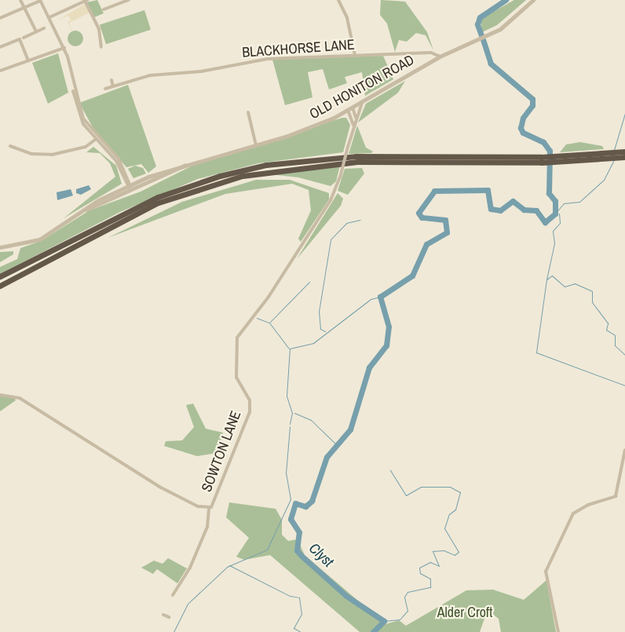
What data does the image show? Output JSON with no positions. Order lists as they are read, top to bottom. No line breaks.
{"streets":{"street":["BLACKHORSE LANE","OLD HONITON ROAD","SOWTON LANE"]},"crossings":[["BLACKHORSE LANE","OLD HONITON ROAD"],["OLD HONITON ROAD","SOWTON LANE"]],"water":["Clyst"],"parks":["Alder Croft"]}
